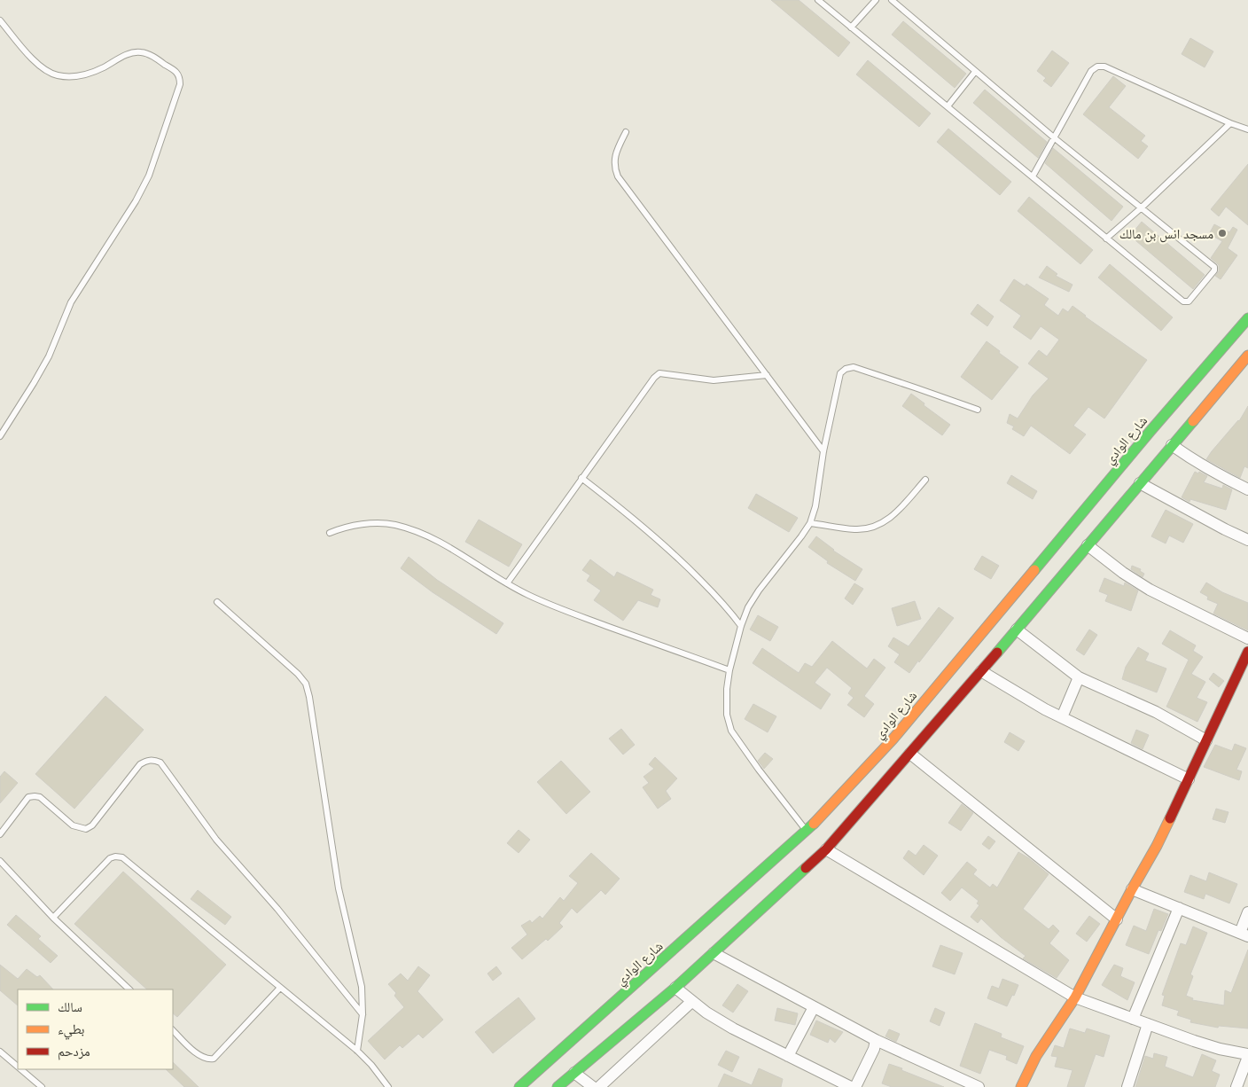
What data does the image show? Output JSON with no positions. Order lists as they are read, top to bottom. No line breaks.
{"streets":{"main road":["شارع الوادي"]},"places":["مسجد انس بن مالك"],"legend":["سالك","بطيء","مزدحم"]}
